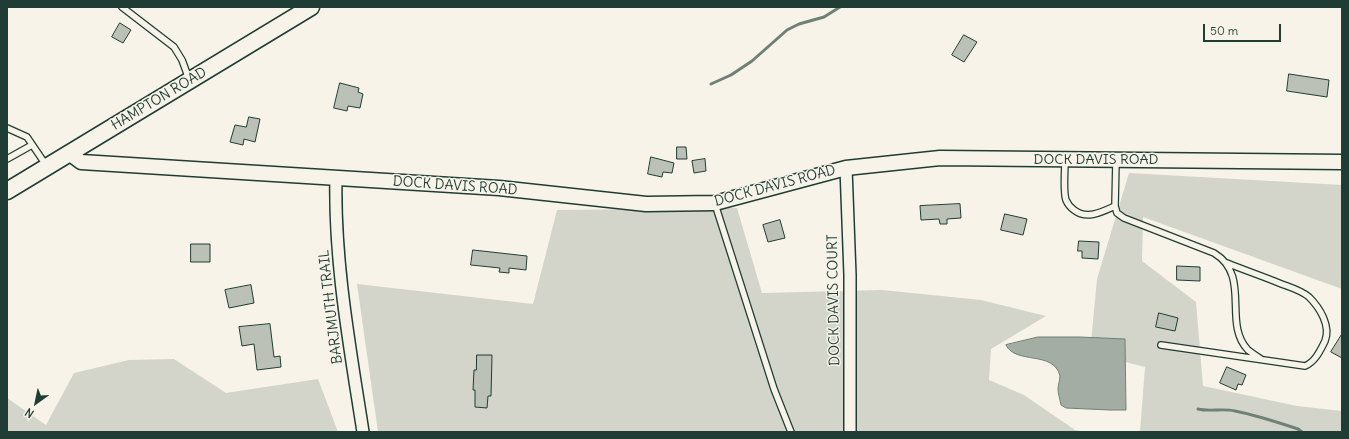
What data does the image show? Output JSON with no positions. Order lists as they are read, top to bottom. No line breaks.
{"streets":{"main road":["HAMPTON ROAD"],"street":["DOCK DAVIS ROAD","DOCK DAVIS COURT","BARJMUTH TRAIL"]},"crossings":[["HAMPTON ROAD","DOCK DAVIS ROAD"],["DOCK DAVIS ROAD","DOCK DAVIS COURT"],["DOCK DAVIS ROAD","BARJMUTH TRAIL"]],"scale_bar":"50 m","north":"bottom left"}
